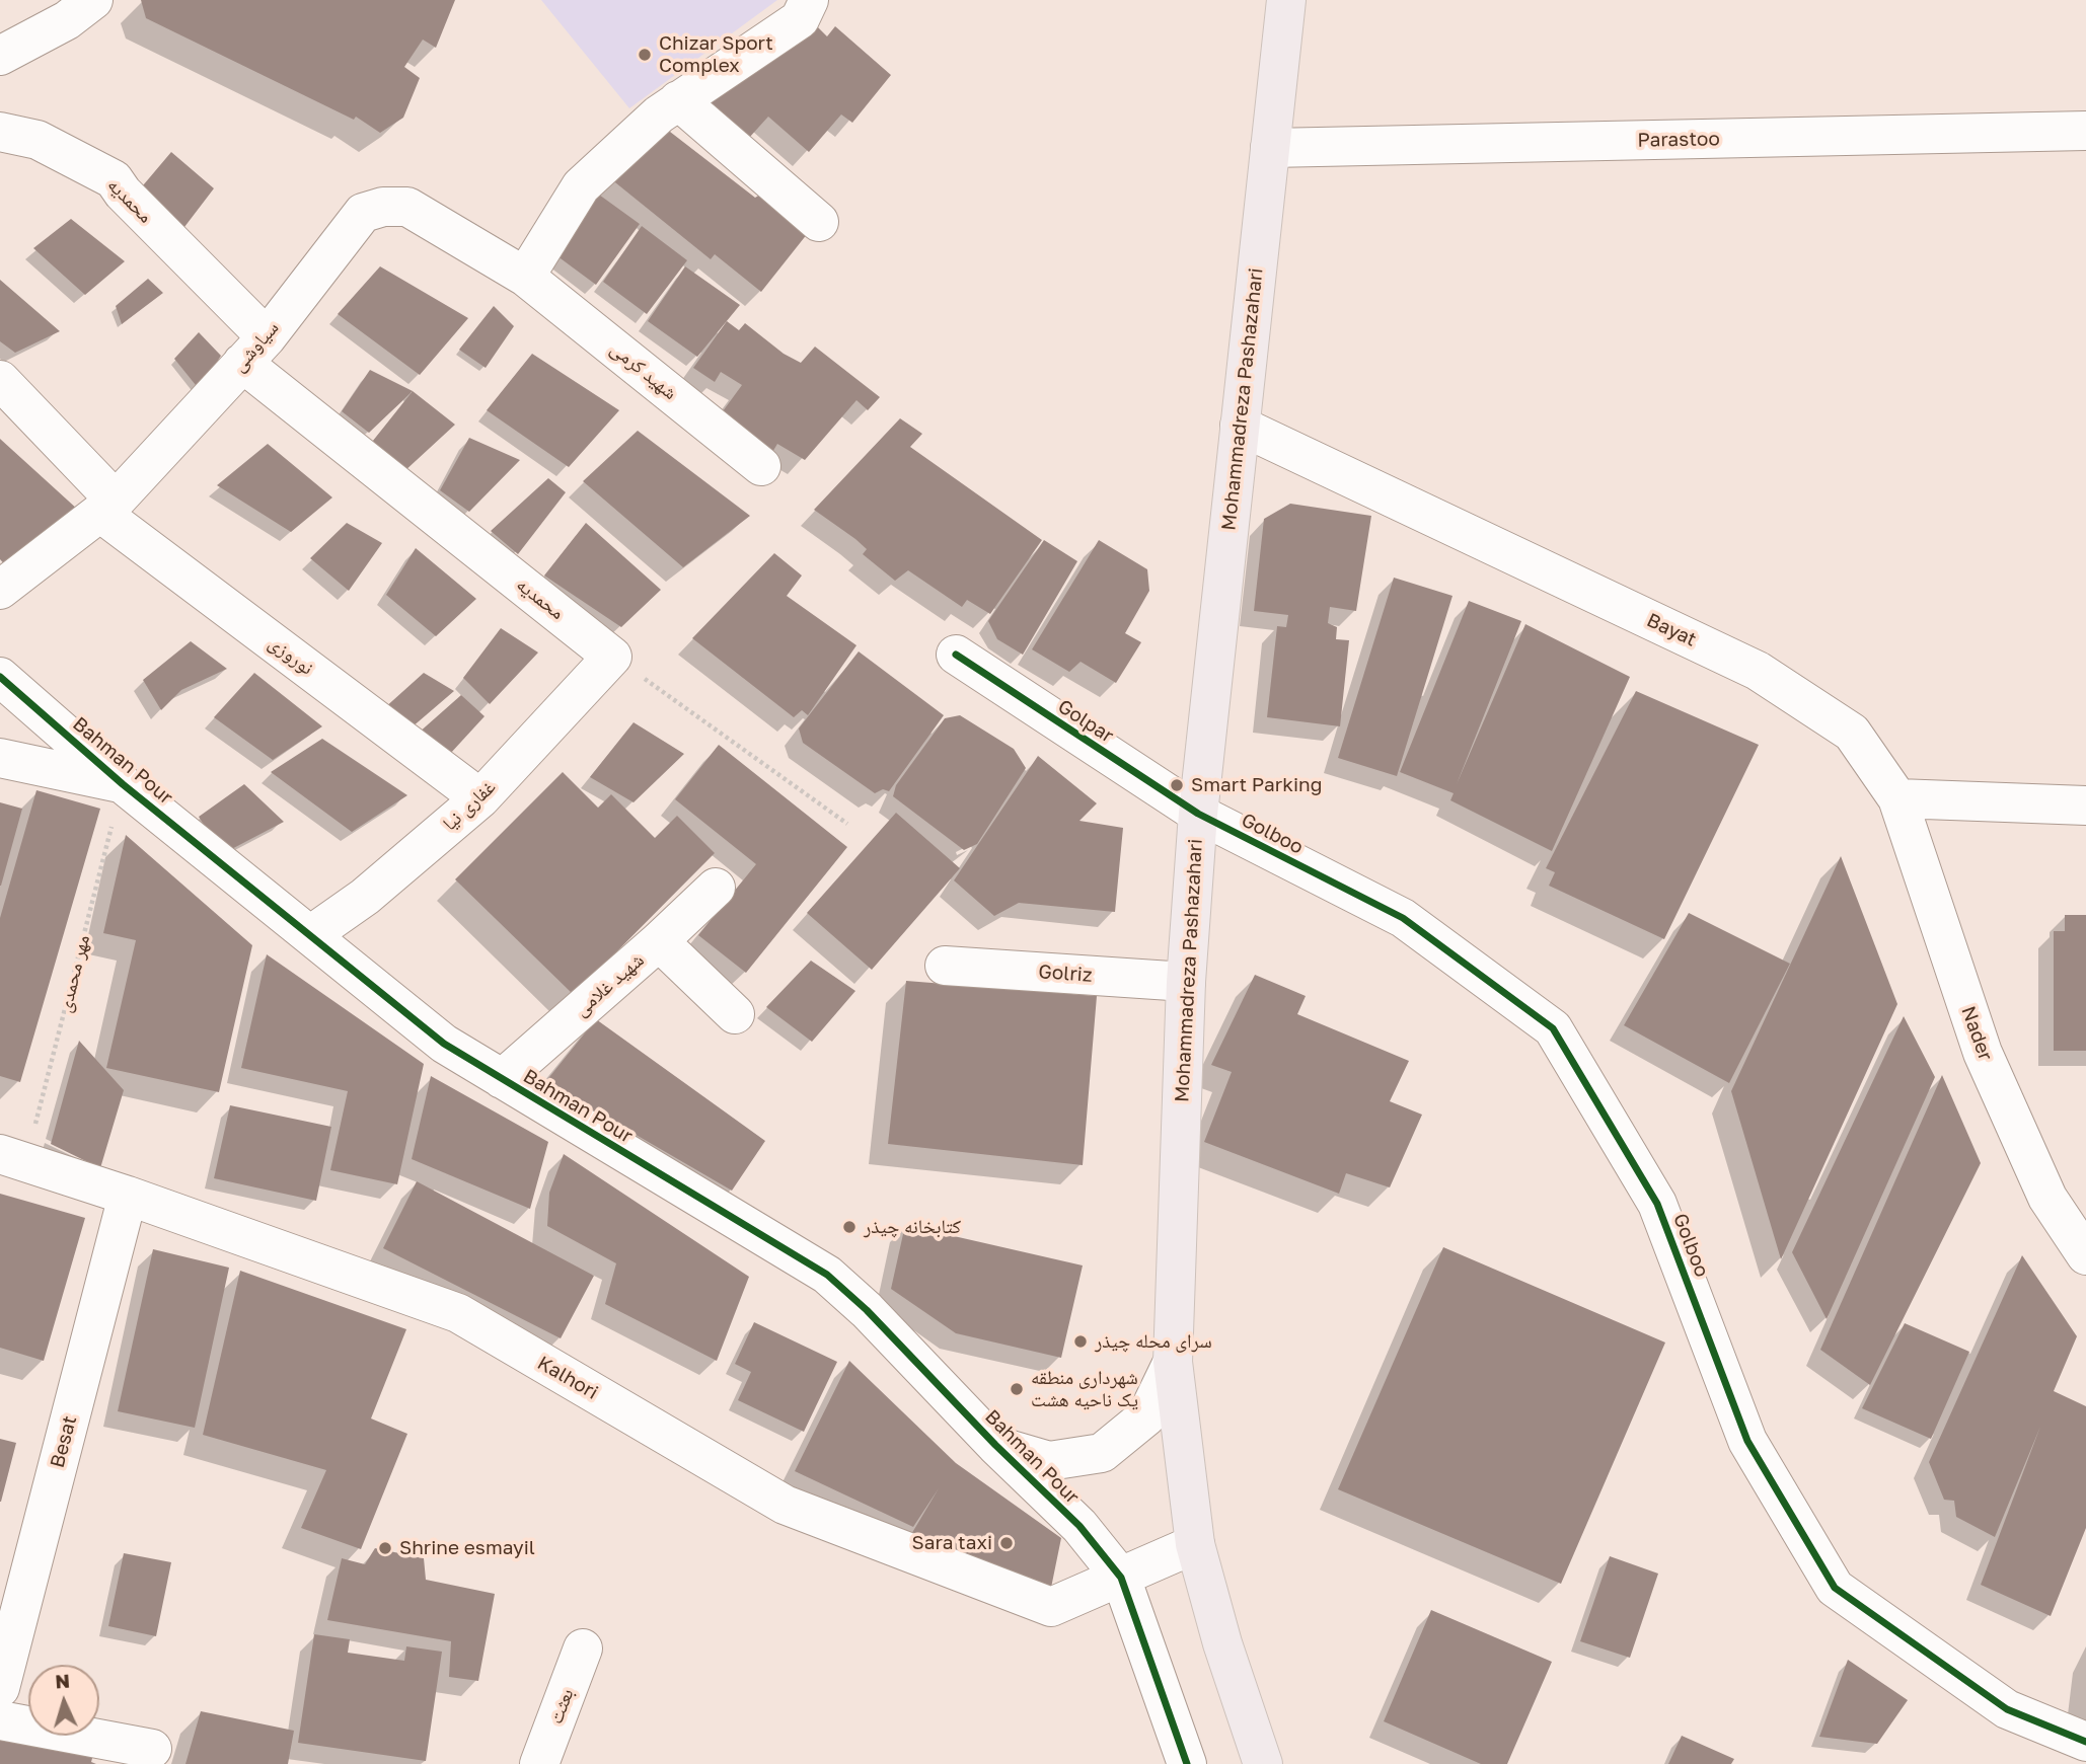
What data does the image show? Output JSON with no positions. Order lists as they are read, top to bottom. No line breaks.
{"streets":{"main road":["Mohammadreza Pashazahari"],"street":["Parastoo","محمدیه","سیاوشی","شهید کرمی","Bayat","نوروزی","Golpar","Bahman Pour","غفاری نیا","Golboo","Golriz","شهید غلامی","Nader","Kalhori","Besat","بعثت"],"path":["مهر محمدی"]},"crossings":[["Parastoo","Mohammadreza Pashazahari"],["محمدیه","سیاوشی"],["محمدیه","غفاری نیا"],["سیاوشی","شهید کرمی"],["سیاوشی","نوروزی"],["Mohammadreza Pashazahari","Bayat"],["Mohammadreza Pashazahari","Golpar"],["Mohammadreza Pashazahari","Golboo"],["Mohammadreza Pashazahari","Golriz"],["Mohammadreza Pashazahari","Kalhori"],["Bayat","Nader"],["نوروزی","غفاری نیا"],["Golpar","Golboo"],["Bahman Pour","غفاری نیا"],["Bahman Pour","مهر محمدی"],["Bahman Pour","شهید غلامی"],["Bahman Pour","Kalhori"],["مهر محمدی","Kalhori"],["Kalhori","Besat"]],"places":["Chizar Sport Complex","Smart Parking","کتابخانه چیذر","سرای محله چیذر","شهرداری منطقه یک ناحیه هشت","Sara taxi","Shrine esmayil"],"north":"top"}
